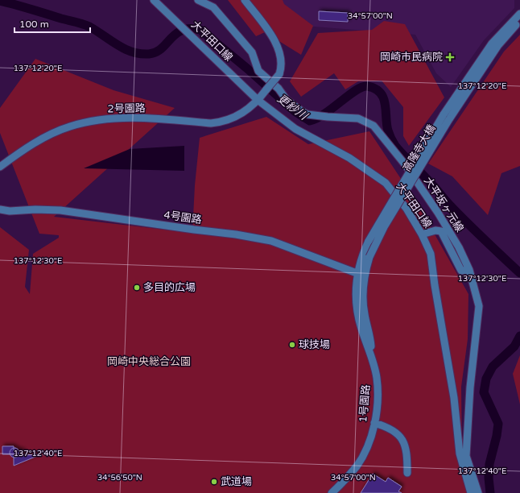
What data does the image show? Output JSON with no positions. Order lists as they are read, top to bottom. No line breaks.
{"streets":{"street":["大平田口線","2号園路","高隆寺大橋","大平坂ヶ元線","4号園路","1号園路"]},"crossings":[["大平田口線","2号園路"],["大平田口線","大平坂ヶ元線"],["高隆寺大橋","1号園路"],["4号園路","1号園路"]],"water":["更紗川"],"parks":["岡崎中央総合公園"],"places":{"health":["岡崎市民病院"],"other":["多目的広場","球技場","武道場"]},"scale_bar":"100 m","coordinates":["34°57'00\"N","137°12'20\"E","137°12'30\"E","137°12'40\"E","34°56'50\"N"]}
